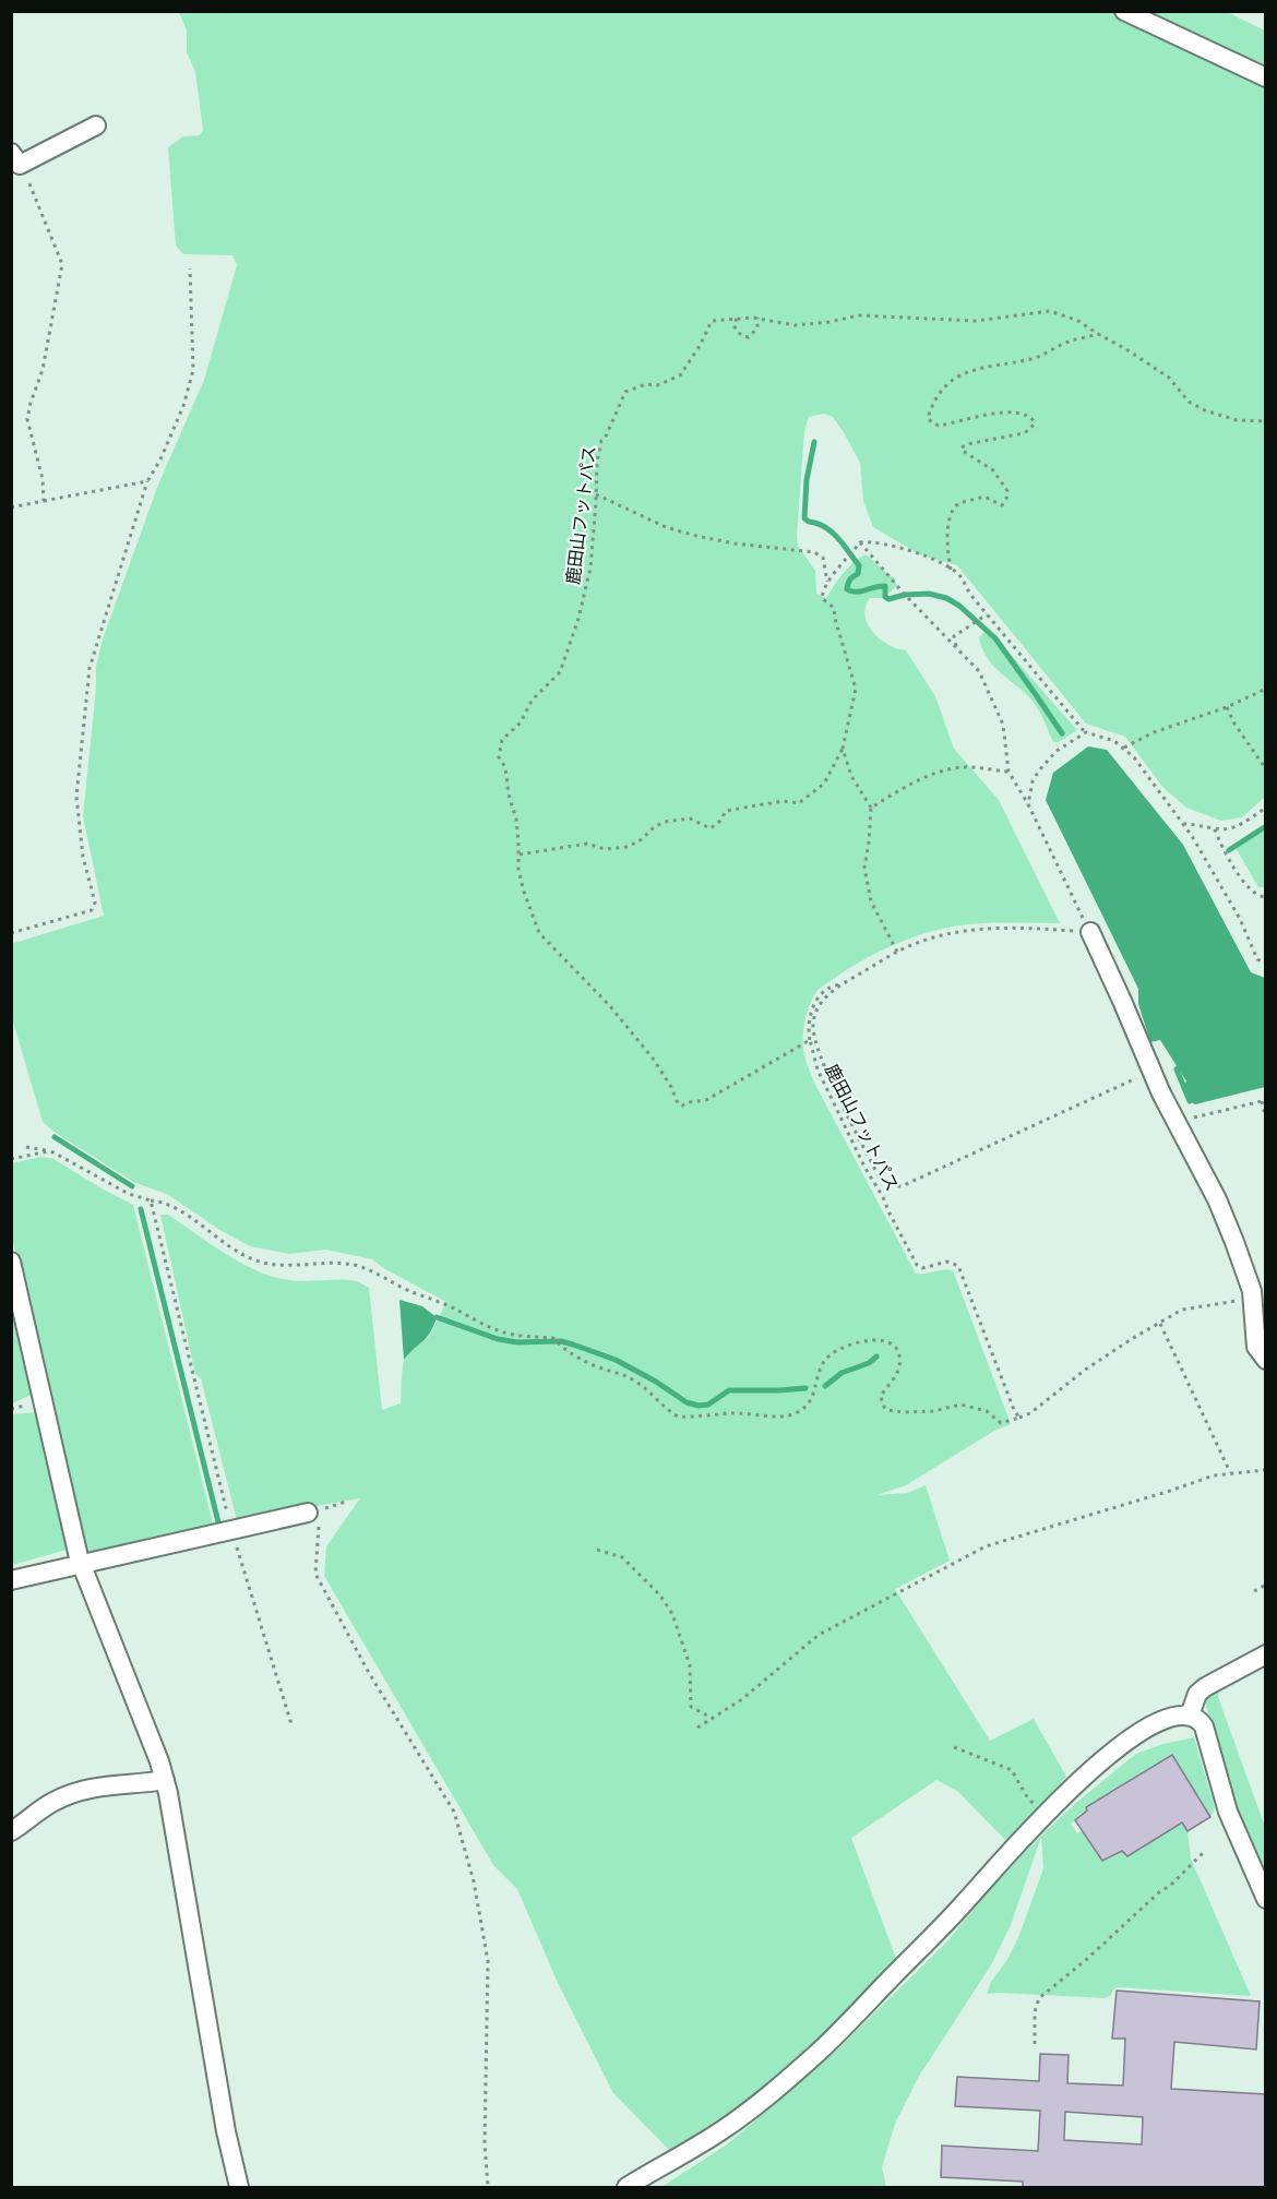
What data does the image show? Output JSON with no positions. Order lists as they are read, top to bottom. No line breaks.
{"streets":{"path":["鹿田山フットパス"]}}
